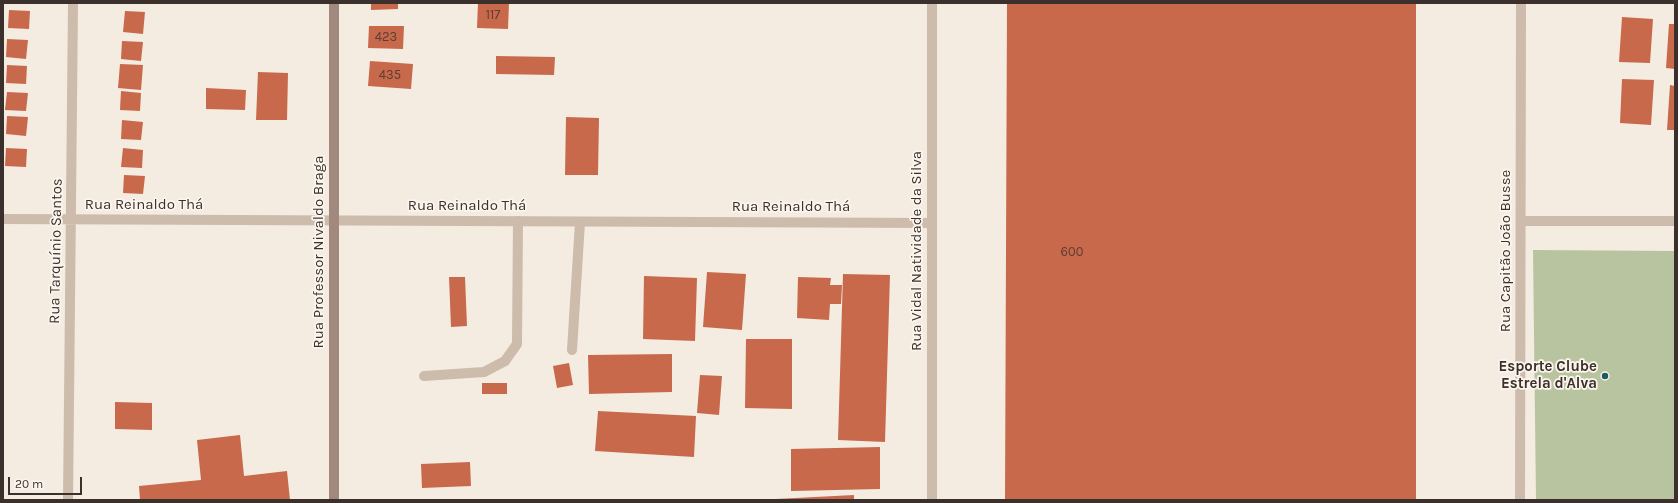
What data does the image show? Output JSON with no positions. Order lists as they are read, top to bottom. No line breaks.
{"streets":{"main road":["Rua Professor Nivaldo Braga"],"street":["Rua Reinaldo Thá","Rua Tarquínio Santos","Rua Vidal Natividade da Silva","Rua Capitão João Busse"]},"crossings":[["Rua Reinaldo Thá","Rua Tarquínio Santos"],["Rua Reinaldo Thá","Rua Vidal Natividade da Silva"],["Rua Reinaldo Thá","Rua Professor Nivaldo Braga"]],"places":["Esporte Clube Estrela d'Alva"],"house_numbers":["117","423","435","600"],"scale_bar":"20 m"}
